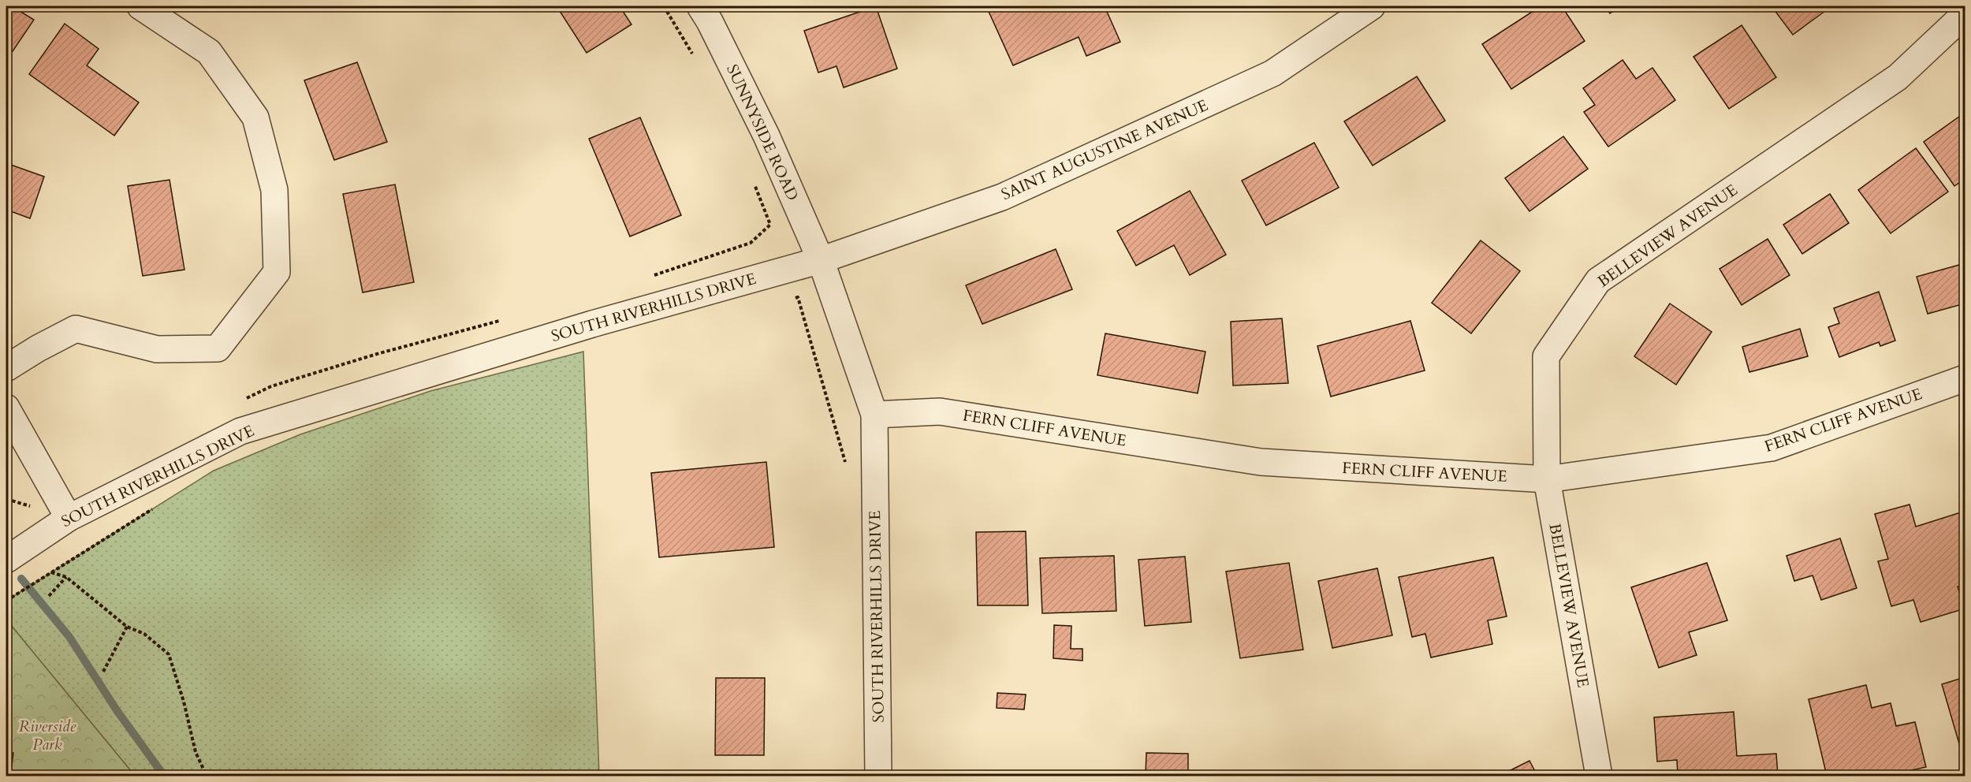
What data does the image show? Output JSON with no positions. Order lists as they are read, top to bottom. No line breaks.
{"streets":{"street":["SUNNYSIDE ROAD","SAINT AUGUSTINE AVENUE","BELLEVIEW AVENUE","SOUTH RIVERHILLS DRIVE","FERN CLIFF AVENUE"]},"crossings":[["SUNNYSIDE ROAD","SAINT AUGUSTINE AVENUE"],["SUNNYSIDE ROAD","SOUTH RIVERHILLS DRIVE"],["SAINT AUGUSTINE AVENUE","SOUTH RIVERHILLS DRIVE"],["BELLEVIEW AVENUE","FERN CLIFF AVENUE"],["SOUTH RIVERHILLS DRIVE","FERN CLIFF AVENUE"]],"parks":["Riverside Park"]}
